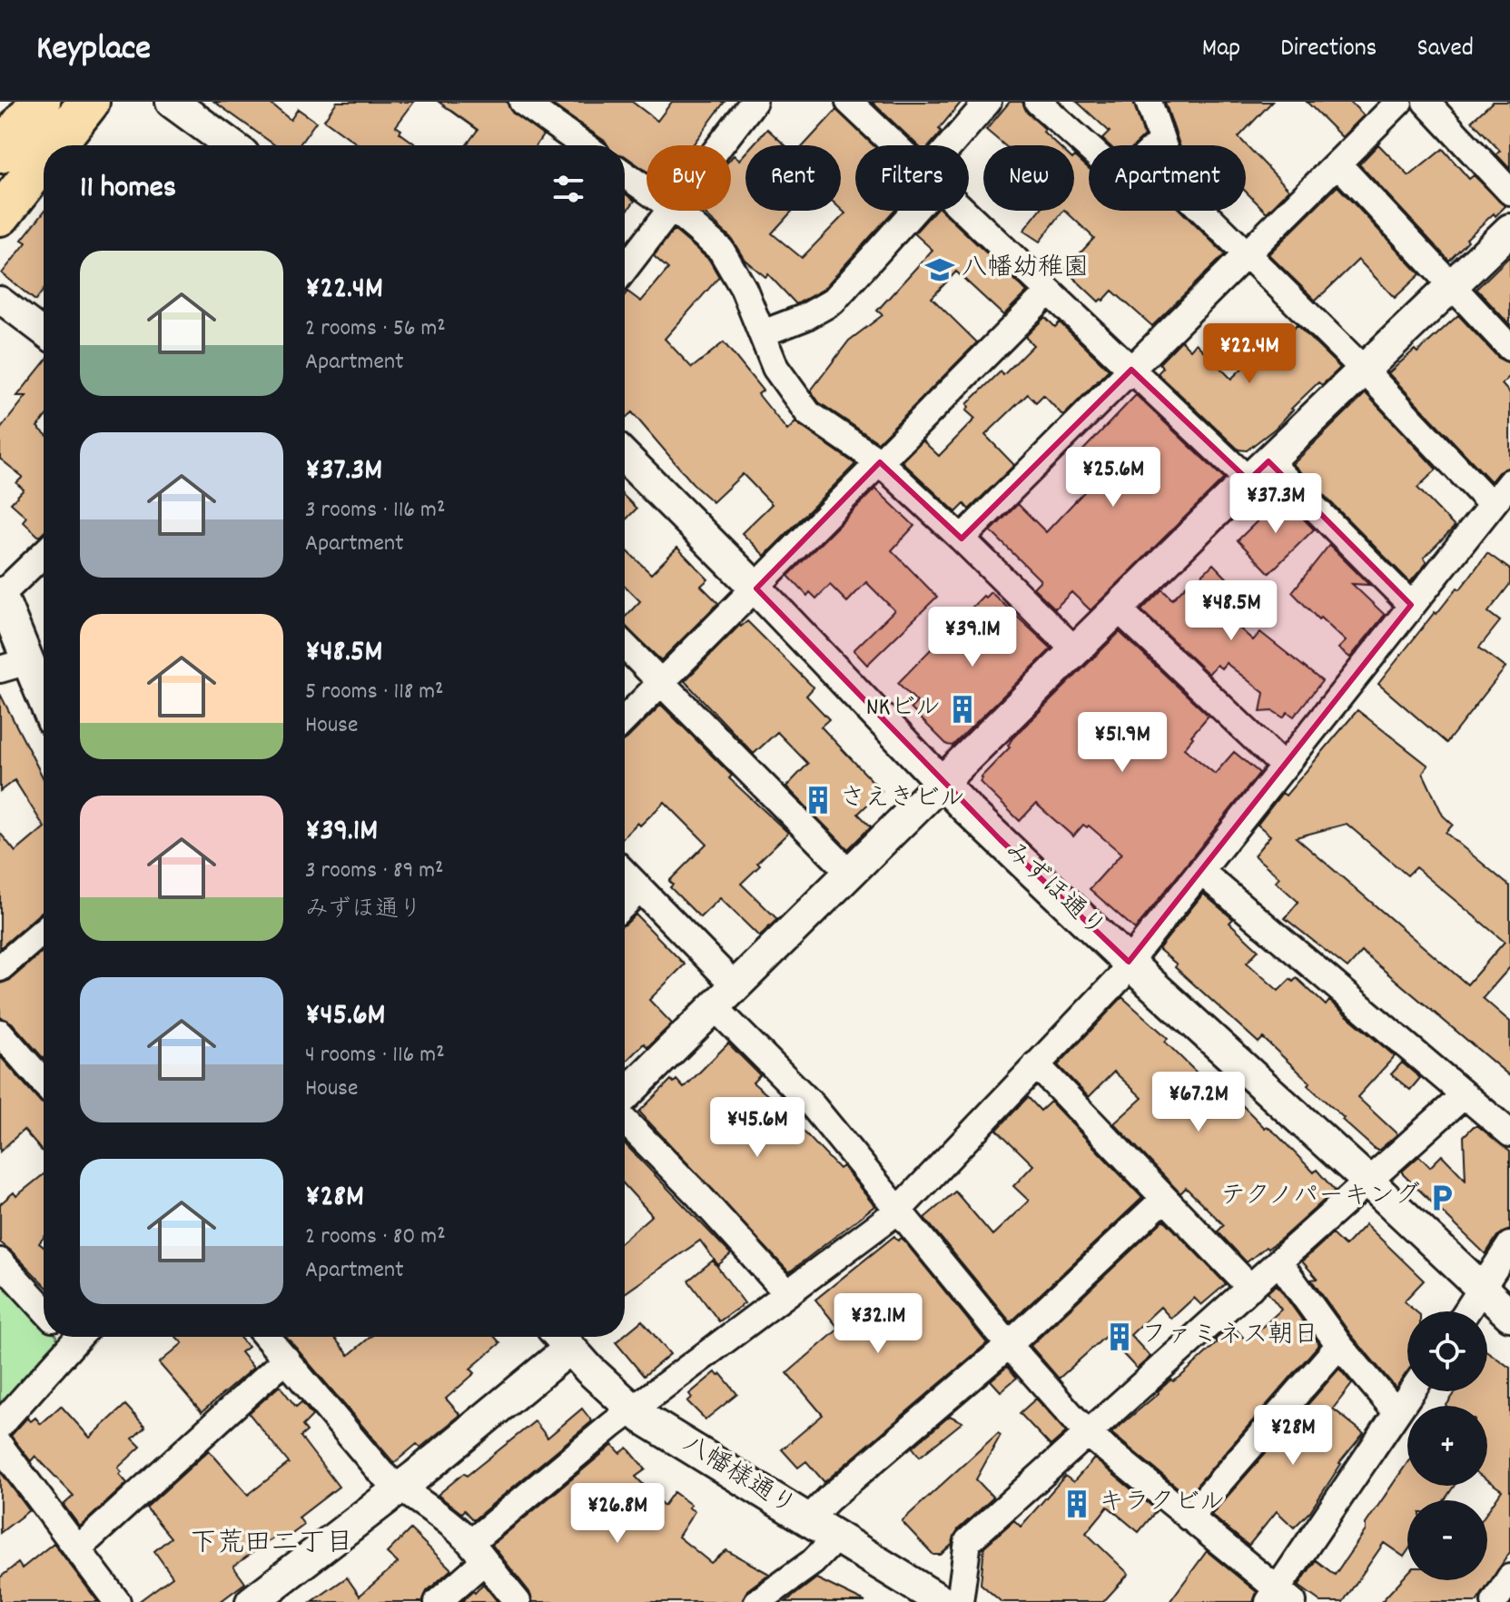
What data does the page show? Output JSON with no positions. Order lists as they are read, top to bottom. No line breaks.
{"streets":{"street":["みずほ通り","八幡様通り"]},"districts":["下荒田二丁目"],"places":{"school or university":["八幡幼稚園"],"building":["NKビル","さえきビル","ファミネス朝日","キラクビル"],"parking":["テクノパーキング"]},"page":{"header":"Keyplace","nav":["Map","Directions","Saved"],"chip":["Buy","Rent","Filters","New","Apartment"],"heading":"11 homes","list":[{"name":"¥22.4M","note":"2 rooms · 56 m² · Apartment"},{"name":"¥37.3M","note":"3 rooms · 116 m² · Apartment"},{"name":"¥48.5M","note":"5 rooms · 118 m² · House"},{"name":"¥39.1M","note":"3 rooms · 89 m² · みずほ通り"},{"name":"¥45.6M","note":"4 rooms · 116 m² · House"},{"name":"¥28M","note":"2 rooms · 80 m² · Apartment"}],"price":["¥22.4M","¥25.6M","¥37.3M","¥48.5M","¥39.1M","¥51.9M","¥67.2M","¥45.6M","¥32.1M","¥28M","¥26.8M"],"map_buttons":["+","−"]}}
